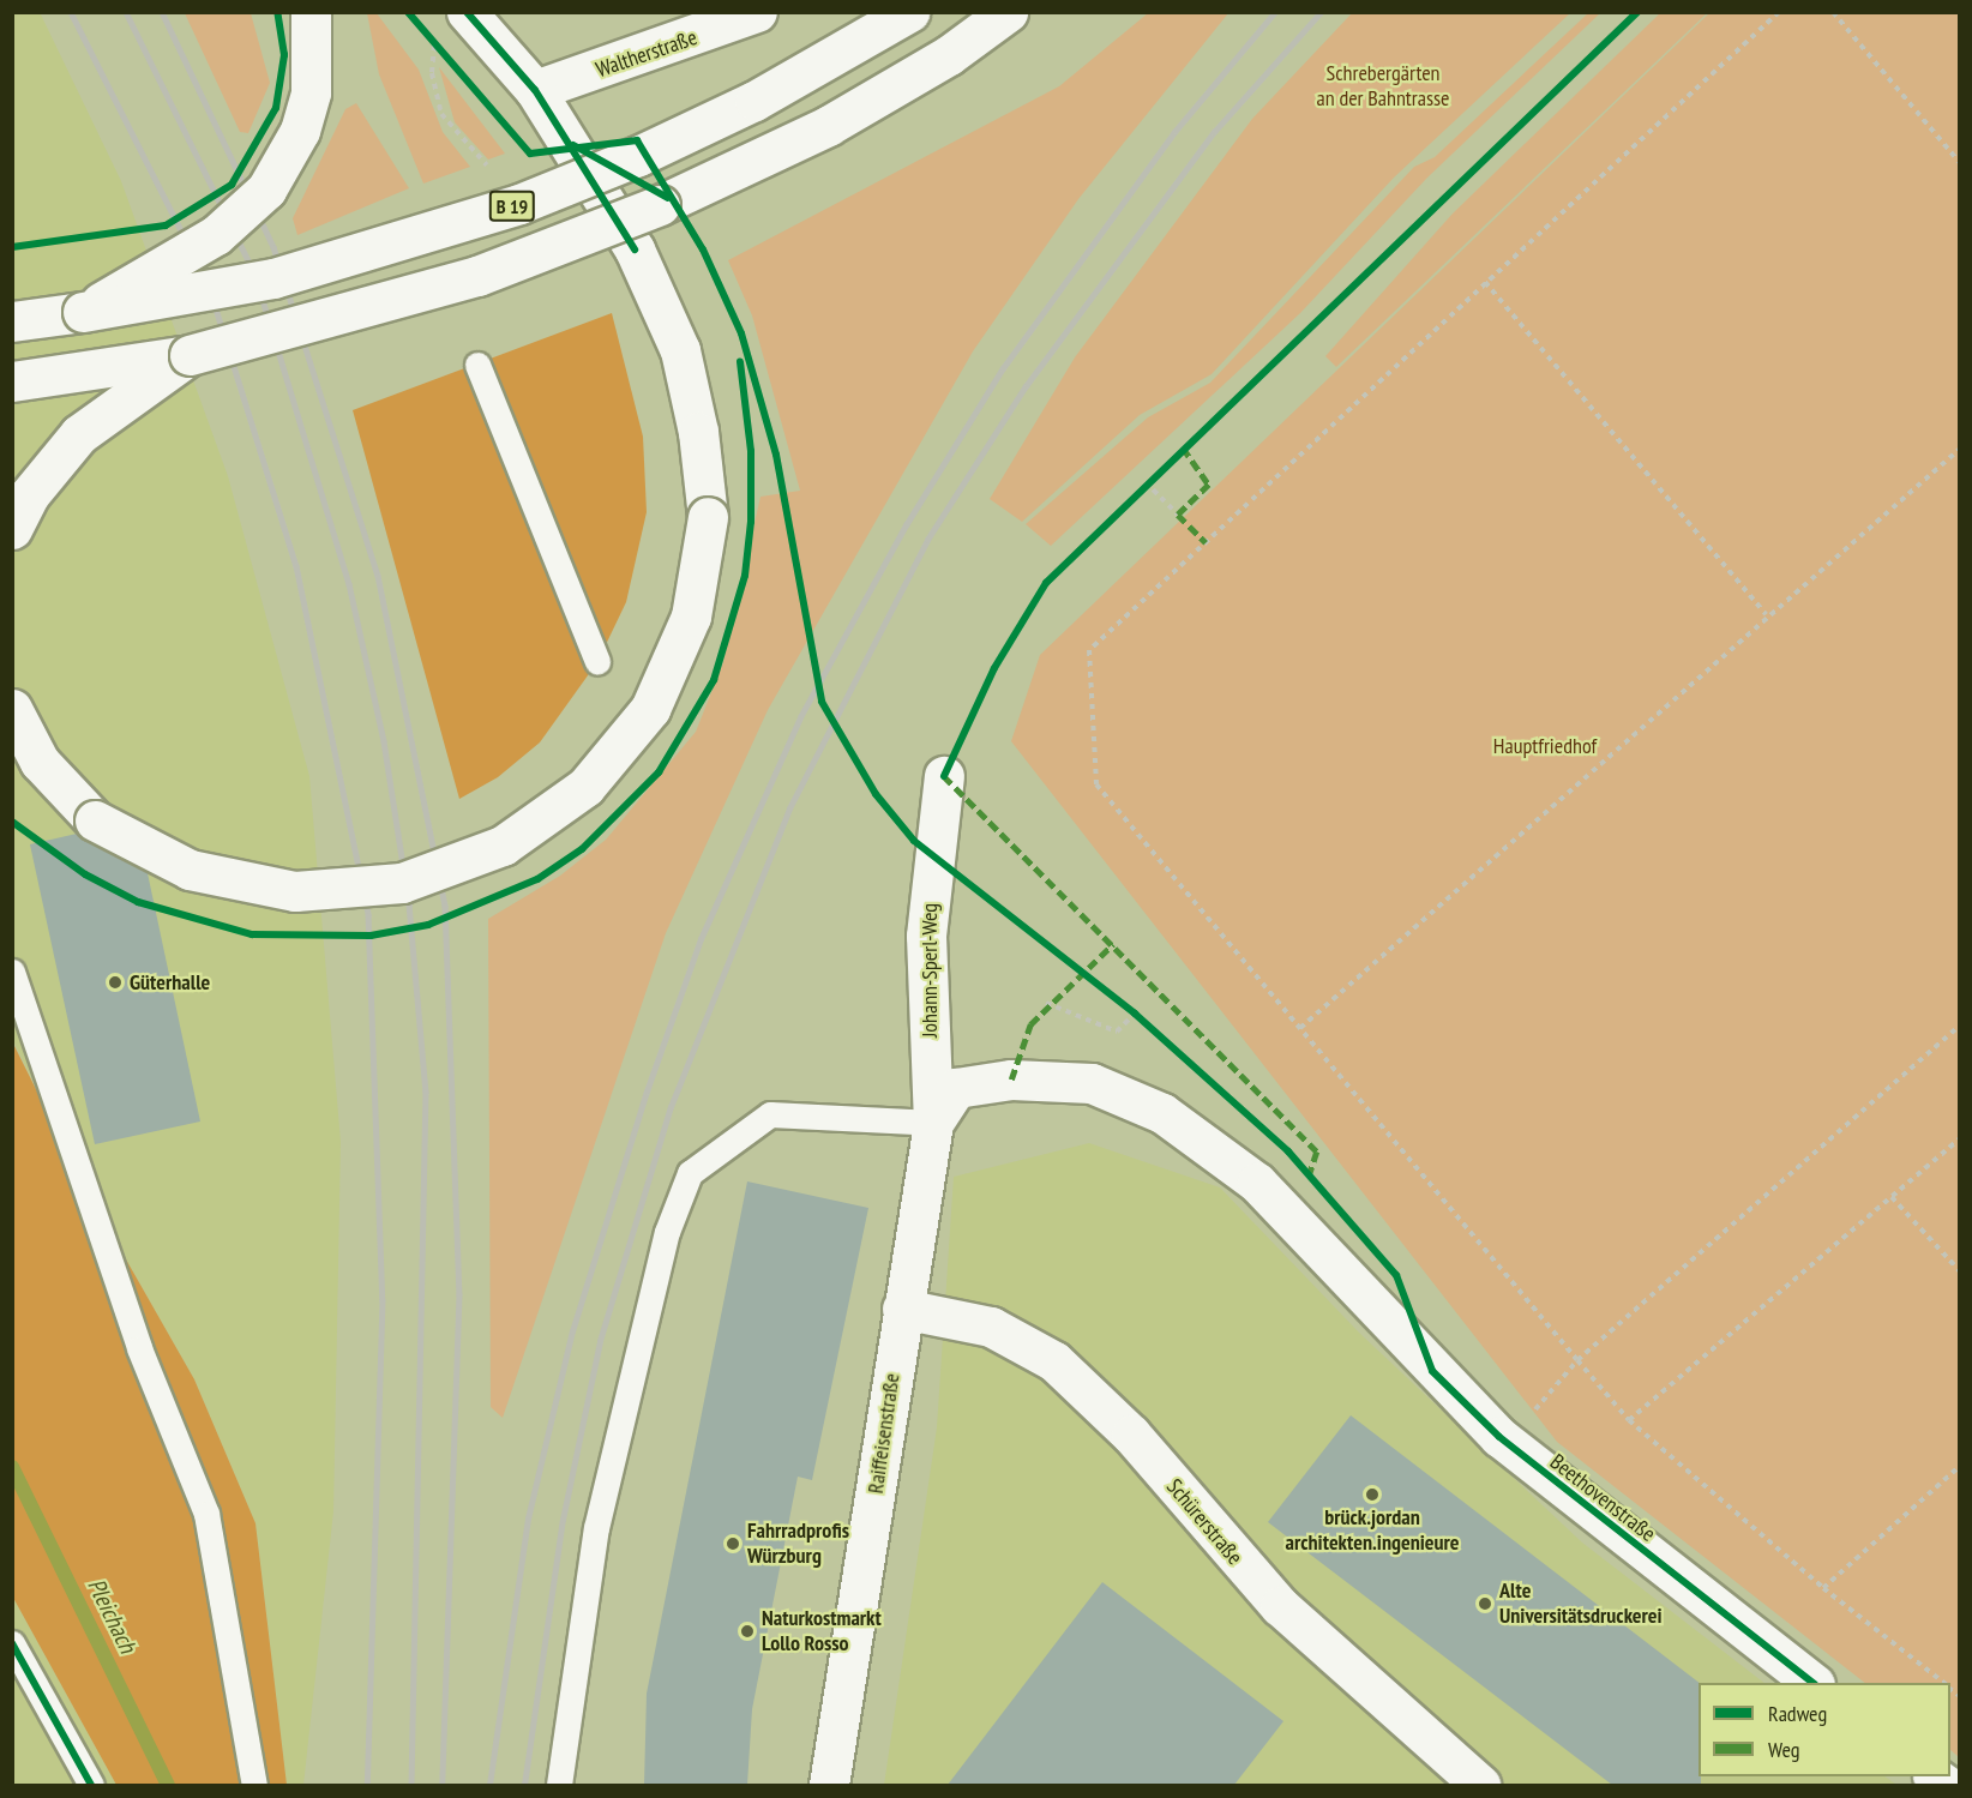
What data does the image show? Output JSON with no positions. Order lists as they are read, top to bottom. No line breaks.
{"streets":{"main road":["Waltherstraße","B 19","Johann-Sperl-Weg","Raiffeisenstraße","Beethovenstraße","Schürerstraße"]},"crossings":[["Johann-Sperl-Weg","Raiffeisenstraße"],["Raiffeisenstraße","Beethovenstraße"],["Raiffeisenstraße","Schürerstraße"]],"water":["Pleichach"],"parks":["Schrebergärten an der Bahntrasse","Hauptfriedhof"],"places":["Güterhalle","brück.jordan architekten.ingenieure","Fahrradprofis Würzburg","Alte Universitätsdruckerei","Naturkostmarkt Lollo Rosso"],"legend":["Radweg","Weg"]}
